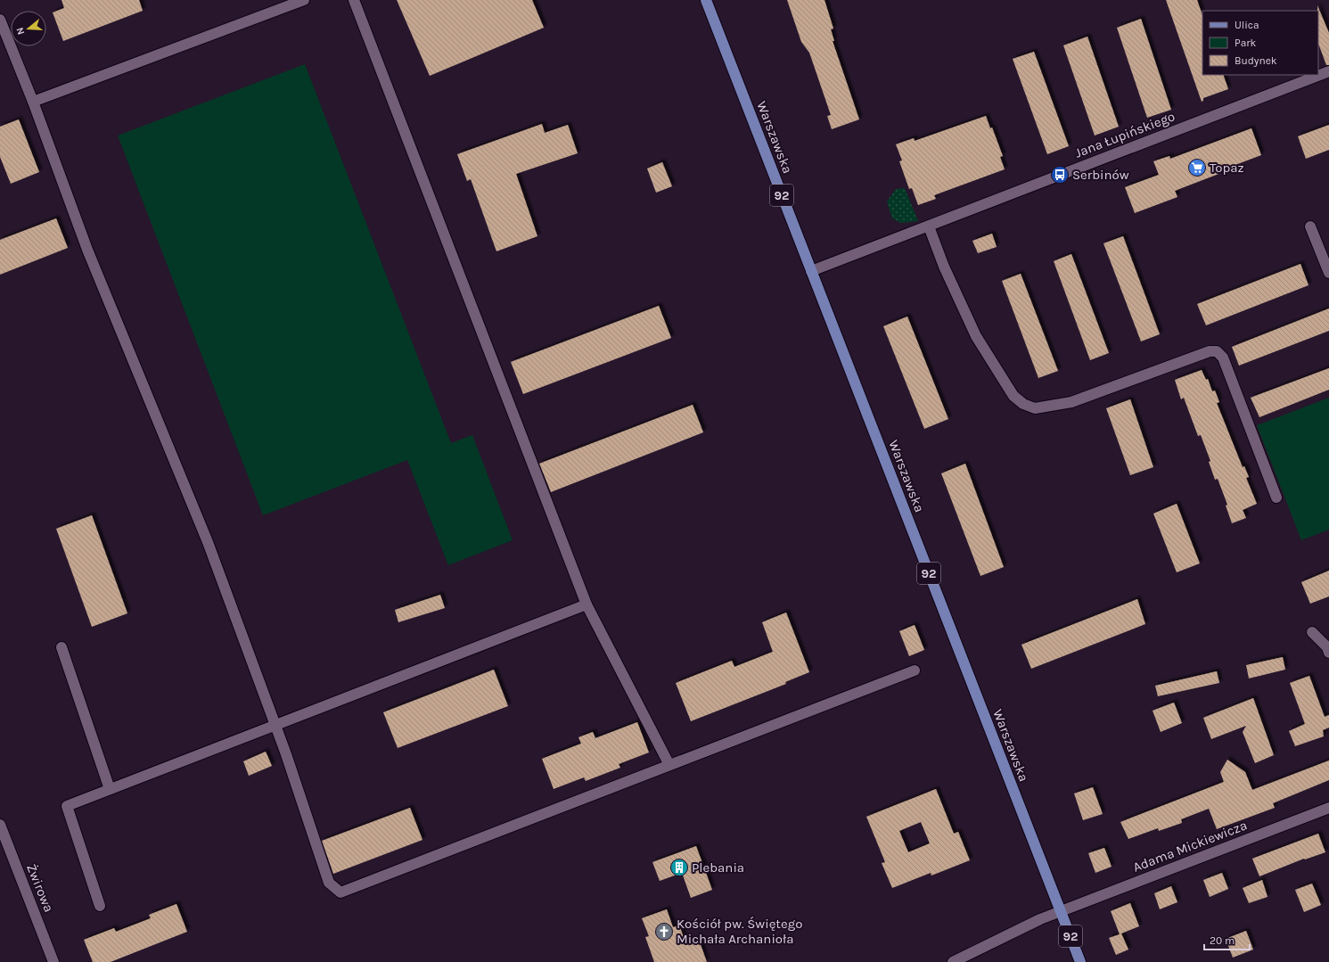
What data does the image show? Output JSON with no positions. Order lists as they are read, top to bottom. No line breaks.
{"streets":{"main road":["Warszawska","92"],"street":["Jana Łupińskiego","Adama Mickiewicza","Żwirowa"]},"crossings":[["Jana Łupińskiego","Warszawska"],["Warszawska","Adama Mickiewicza"]],"places":{"supermarket":["Topaz"],"bus stop":["Serbinów"],"building":["Plebania"],"church":["Kościół pw. Świętego Michała Archanioła"]},"legend":["Ulica","Park","Budynek"],"scale_bar":"20 m","north":"left"}
